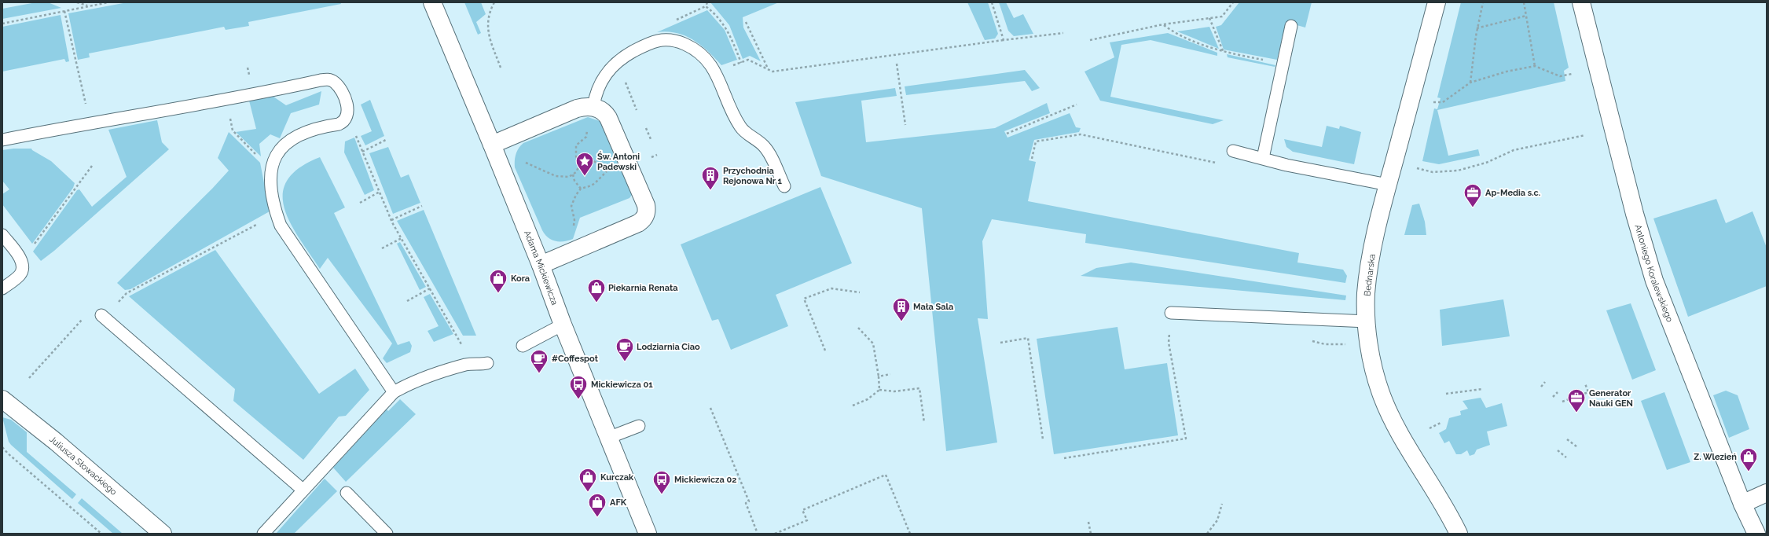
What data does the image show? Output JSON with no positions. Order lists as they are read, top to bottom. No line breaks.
{"streets":{"street":["Adama Mickiewicza","Antoniego Koralewskiego","Bednarska","Juliusza Słowackiego"]},"places":{"place":["Św. Antoni Padewski"],"building":["Przychodnia Rejonowa Nr 1","Mała Sala"],"office":["Ap-Media s.c.","Generator Nauki GEN"],"shop":["Kora","Piekarnia Renata","Z. Wlezień","Kurczak","AFK"],"cafe":["Lodziarnia Ciao","#Coffespot"],"bus stop":["Mickiewicza 01","Mickiewicza 02"]}}
